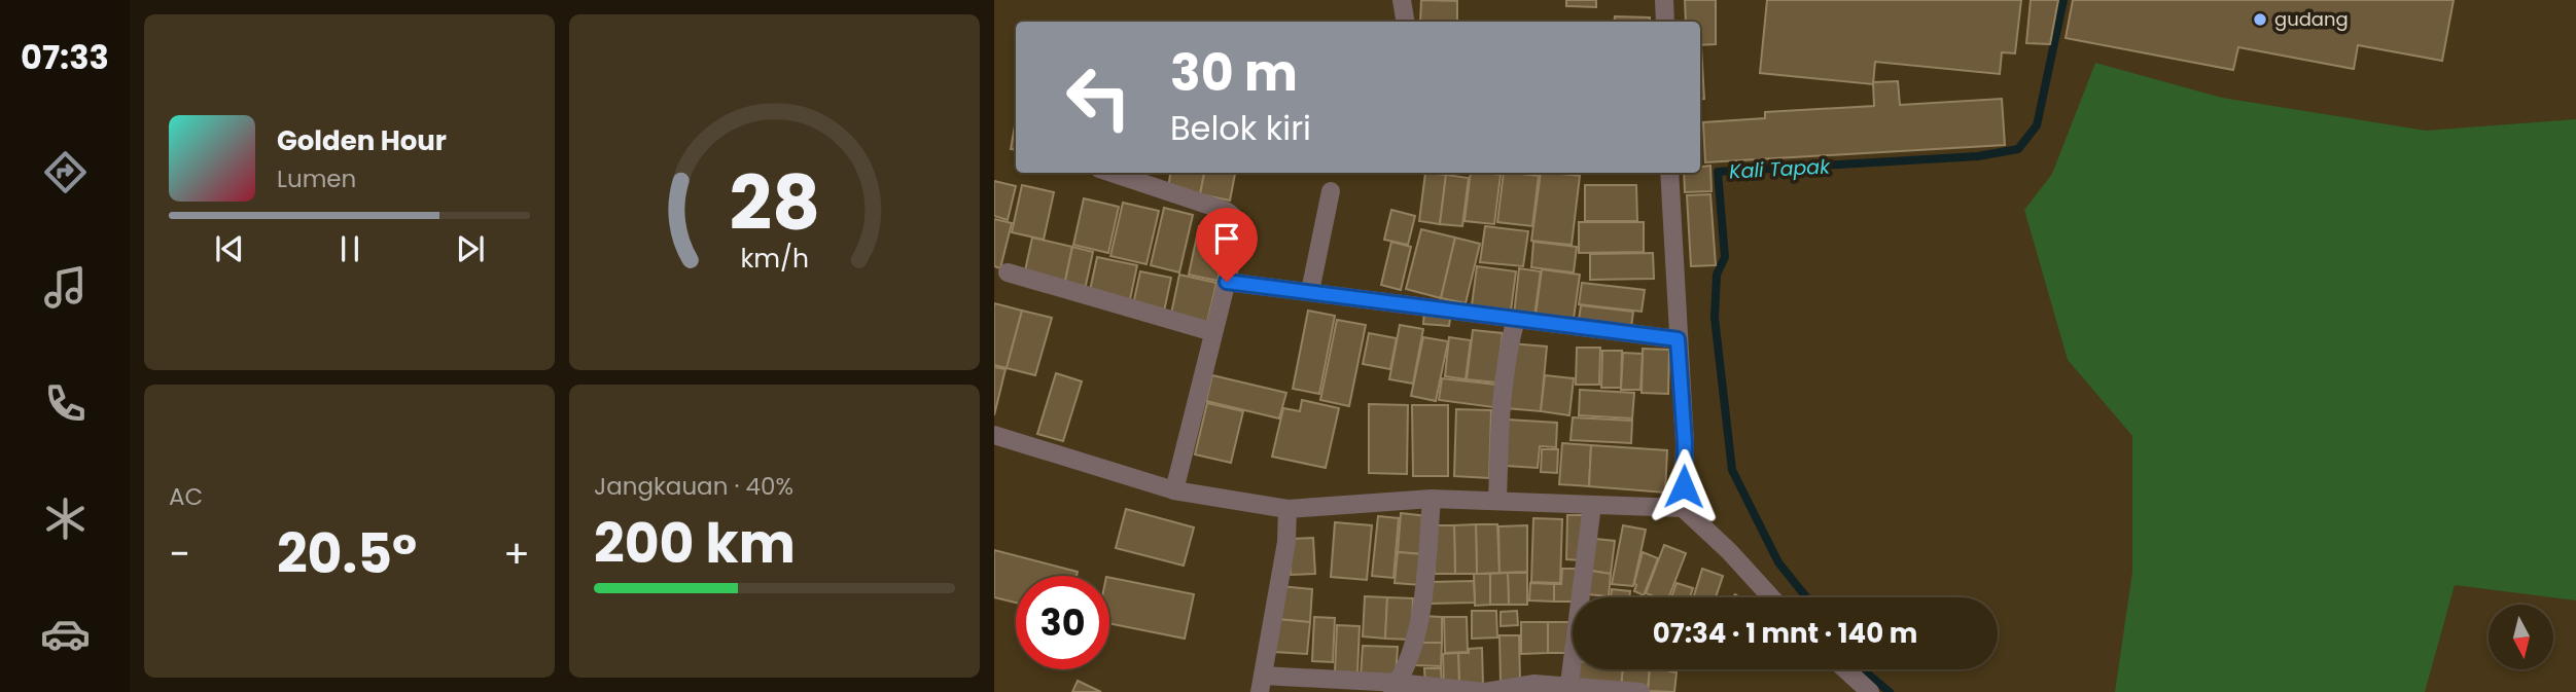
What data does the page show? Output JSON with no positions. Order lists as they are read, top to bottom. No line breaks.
{"water":["Kali Tapak"],"places":["gudang"],"north":"bottom","page":{"tabs":"07:33","turn":["30 m","Belok kiri"],"song":["Golden Hour","Lumen"],"tile":["AC",["Jangkauan · 40%","200 km"]],"heat":["−","20.5°","+"],"limit":"30","trip":"07:34 · 1 mnt · 140 m","gauge":["28","km/h"]}}
